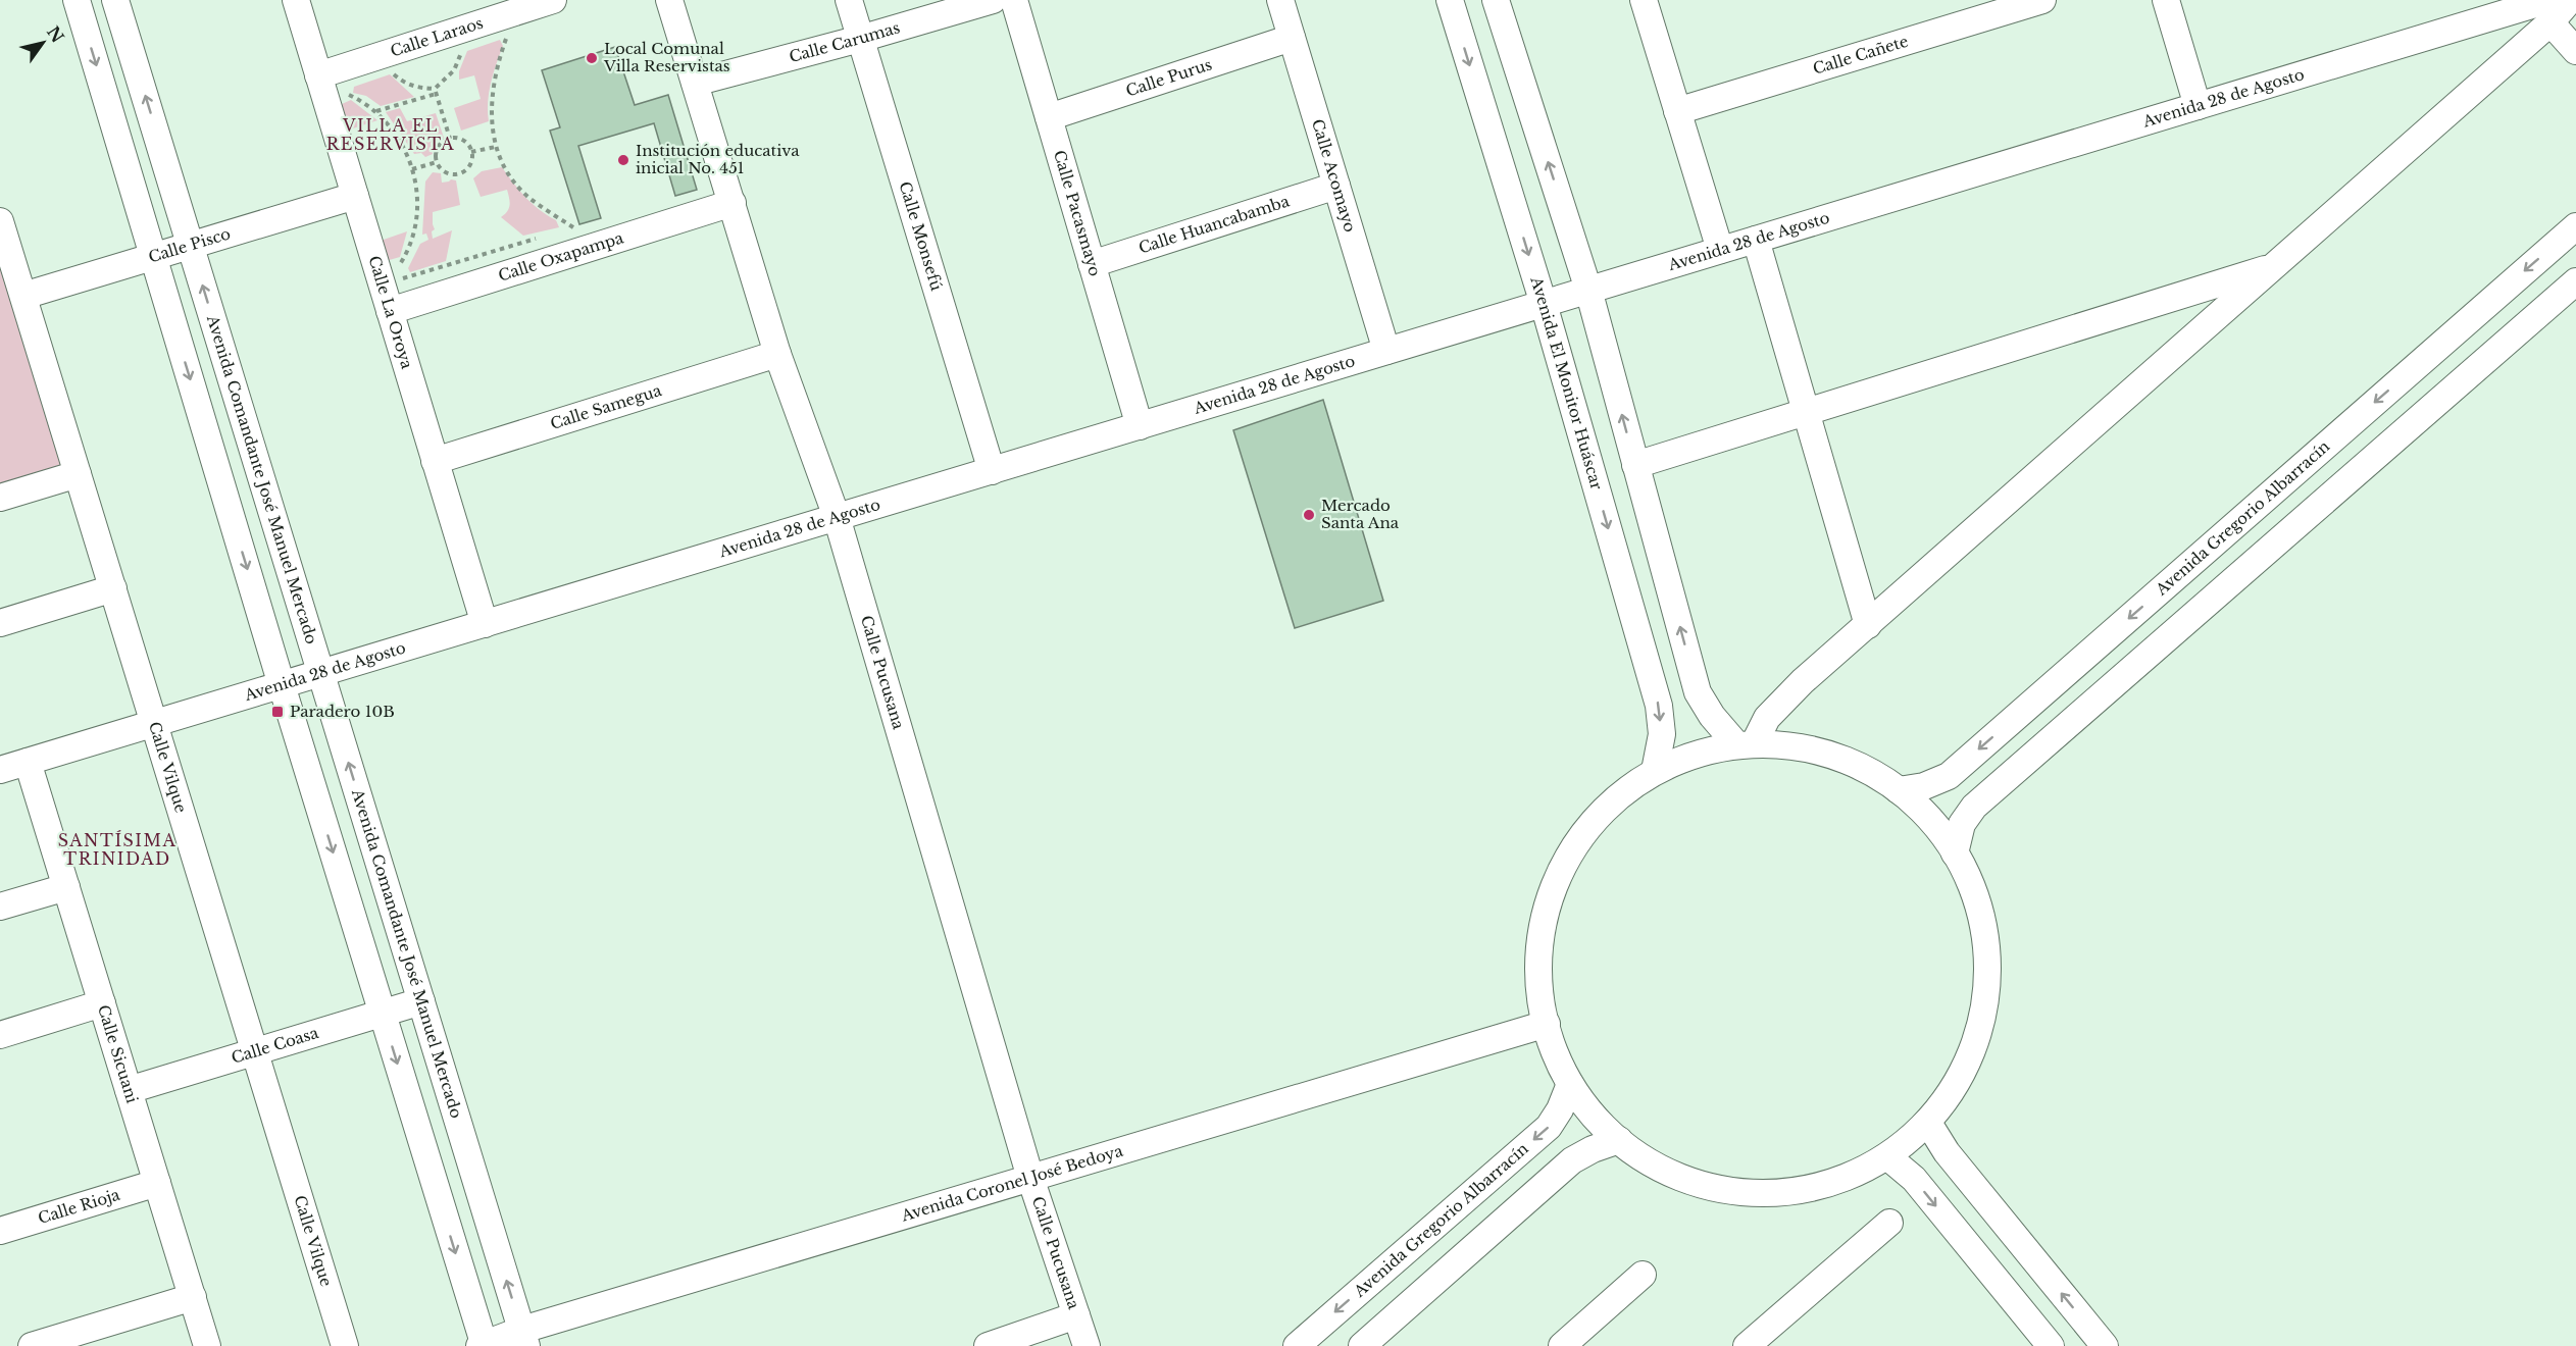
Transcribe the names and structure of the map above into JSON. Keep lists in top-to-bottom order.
{
  "streets": {
    "street": [
      "Calle Laraos",
      "Calle Carumas",
      "Calle Cañete",
      "Calle Purus",
      "Avenida 28 de Agosto",
      "Calle Acomayo",
      "Calle Pacasmayo",
      "Calle Huancabamba",
      "Calle Monsefú",
      "Calle Pisco",
      "Calle Oxapampa",
      "Calle La Oroya",
      "Avenida El Monitor Huáscar",
      "Calle Samegua",
      "Avenida Comandante José Manuel Mercado",
      "Avenida Gregorio Albarracín",
      "Calle Pucusana",
      "Calle Vilque",
      "Calle Coasa",
      "Calle Sicuani",
      "Avenida Coronel José Bedoya",
      "Calle Rioja"
    ]
  },
  "crossings": [
    ["Calle Laraos", "Calle La Oroya"],
    ["Calle Carumas", "Calle Monsefú"],
    ["Calle Carumas", "Calle Pucusana"],
    ["Calle Purus", "Calle Acomayo"],
    ["Calle Purus", "Calle Pacasmayo"],
    ["Avenida 28 de Agosto", "Calle Acomayo"],
    ["Avenida 28 de Agosto", "Calle Pacasmayo"],
    ["Avenida 28 de Agosto", "Calle Monsefú"],
    ["Avenida 28 de Agosto", "Calle La Oroya"],
    ["Avenida 28 de Agosto", "Avenida El Monitor Huáscar"],
    ["Avenida 28 de Agosto", "Avenida Comandante José Manuel Mercado"],
    ["Avenida 28 de Agosto", "Calle Pucusana"],
    ["Avenida 28 de Agosto", "Calle Vilque"],
    ["Avenida 28 de Agosto", "Calle Sicuani"],
    ["Calle Acomayo", "Calle Huancabamba"],
    ["Calle Pacasmayo", "Calle Huancabamba"],
    ["Calle Pisco", "Calle La Oroya"],
    ["Calle Pisco", "Avenida Comandante José Manuel Mercado"],
    ["Calle Pisco", "Calle Vilque"],
    ["Calle Oxapampa", "Calle La Oroya"],
    ["Calle Oxapampa", "Calle Pucusana"],
    ["Calle La Oroya", "Calle Samegua"],
    ["Calle Samegua", "Calle Pucusana"],
    ["Avenida Comandante José Manuel Mercado", "Calle Coasa"],
    ["Avenida Comandante José Manuel Mercado", "Avenida Coronel José Bedoya"],
    ["Calle Pucusana", "Avenida Coronel José Bedoya"],
    ["Calle Vilque", "Calle Coasa"],
    ["Calle Coasa", "Calle Sicuani"],
    ["Calle Sicuani", "Calle Rioja"]
  ],
  "districts": ["VILLA EL RESERVISTA", "SANTÍSIMA TRINIDAD"],
  "places": {
    "other": ["Local Comunal Villa Reservistas", "Institución educativa inicial No. 451", "Mercado Santa Ana"],
    "transit": ["Paradero 10B"]
  },
  "north": "top right"
}
